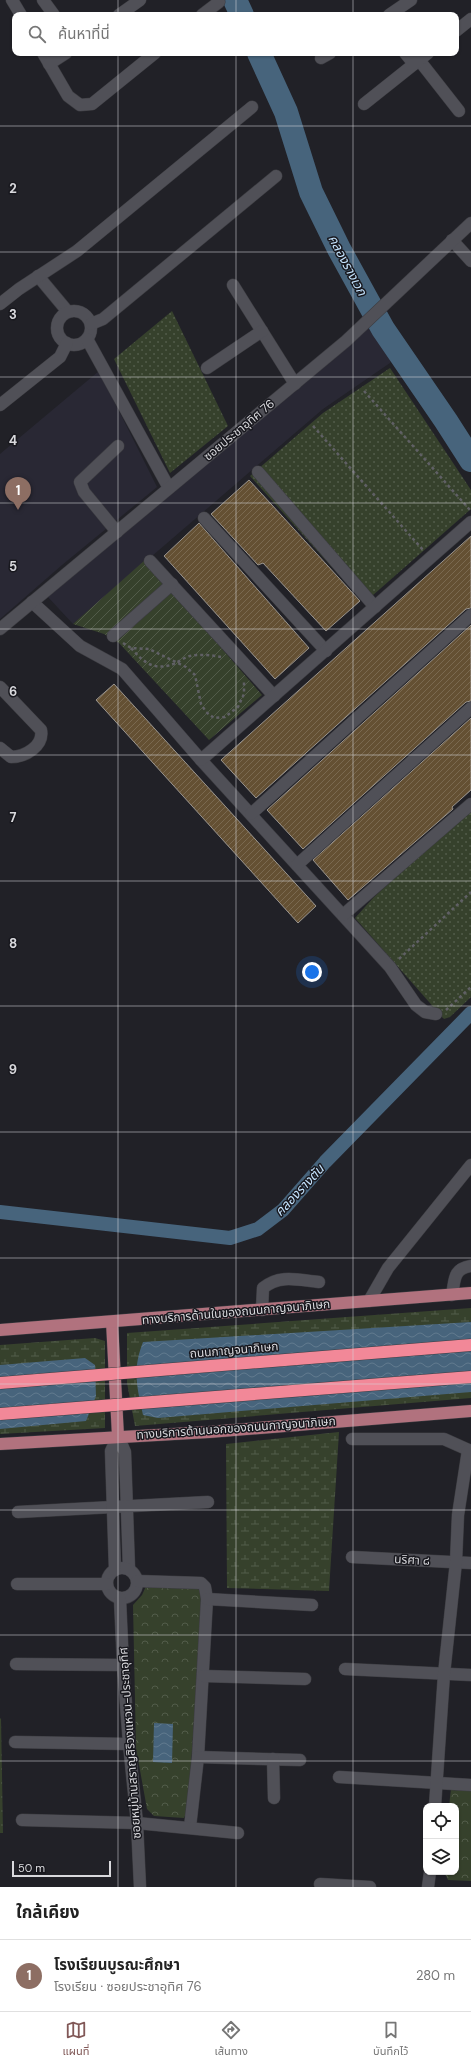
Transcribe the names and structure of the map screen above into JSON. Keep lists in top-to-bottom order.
{
  "streets": {
    "highway": ["ถนนกาญจนาภิเษก"],
    "main road": ["ทางบริการด้านในของถนนกาญจนาภิเษก", "ทางบริการด้านนอกของถนนกาญจนาภิเษก"],
    "street": ["ซอยประชาอุทิศ 76", "นริศา ๘", "ซอยหมู่บ้านสราญสิริวงแหวน-ประชาอุทิศ"]
  },
  "water": ["คลองรางเวก", "คลองรางตัน"],
  "scale_bar": "50 m",
  "page": {
    "search": "ค้นหาที่นี่",
    "pins": "1",
    "scale": "50 m",
    "heading": "ใกล้เคียง",
    "list": [
      {
        "mark": "1",
        "name": "โรงเรียนบูรณะศึกษา",
        "note": "โรงเรียน · ซอยประชาอุทิศ 76",
        "value": "280 m"
      }
    ],
    "nav": ["แผนที่", "เส้นทาง", "บันทึกไว้"]
  },
  "grid": {
    "rows": [
      "2",
      "3",
      "4",
      "5",
      "6",
      "7",
      "8",
      "9"
    ]
  }
}
